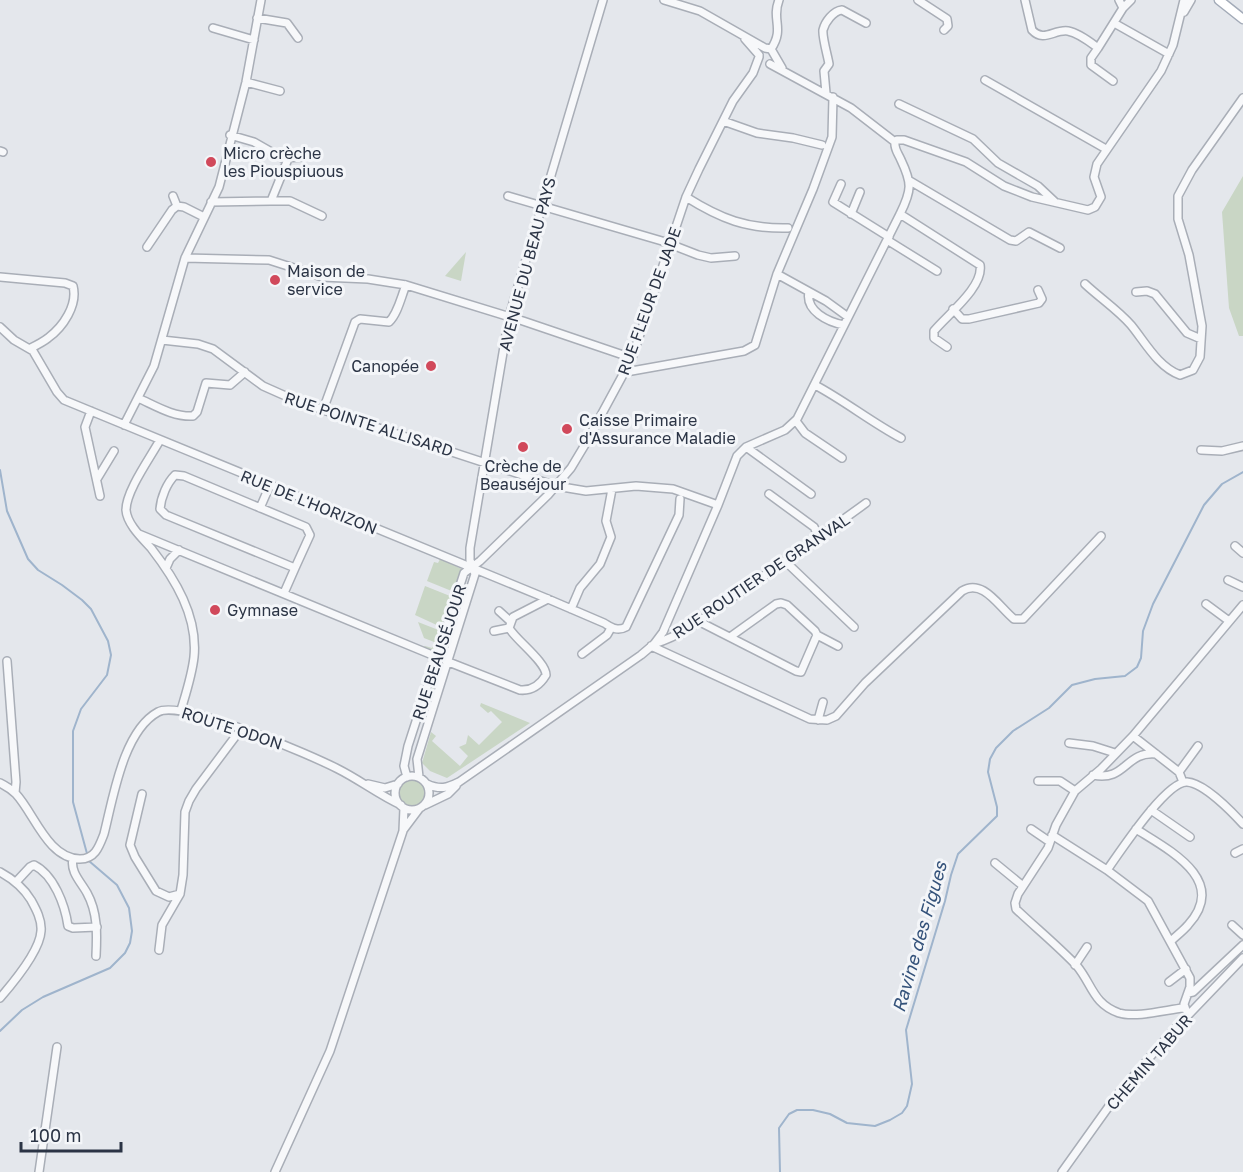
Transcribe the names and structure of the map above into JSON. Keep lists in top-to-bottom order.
{
  "streets": {
    "street": [
      "AVENUE DU BEAU PAYS",
      "RUE FLEUR DE JADE",
      "RUE POINTE ALLISARD",
      "RUE DE L'HORIZON",
      "RUE ROUTIER DE GRANVAL",
      "RUE BEAUSÉJOUR",
      "ROUTE ODON",
      "CHEMIN TABUR"
    ]
  },
  "crossings": [
    ["AVENUE DU BEAU PAYS", "RUE FLEUR DE JADE"],
    ["AVENUE DU BEAU PAYS", "RUE POINTE ALLISARD"],
    ["AVENUE DU BEAU PAYS", "RUE DE L'HORIZON"],
    ["AVENUE DU BEAU PAYS", "RUE BEAUSÉJOUR"],
    ["RUE FLEUR DE JADE", "RUE POINTE ALLISARD"],
    ["RUE FLEUR DE JADE", "RUE DE L'HORIZON"],
    ["RUE FLEUR DE JADE", "RUE BEAUSÉJOUR"],
    ["RUE POINTE ALLISARD", "RUE ROUTIER DE GRANVAL"],
    ["RUE DE L'HORIZON", "RUE BEAUSÉJOUR"],
    ["RUE ROUTIER DE GRANVAL", "RUE BEAUSÉJOUR"],
    ["RUE ROUTIER DE GRANVAL", "ROUTE ODON"],
    ["RUE BEAUSÉJOUR", "ROUTE ODON"]
  ],
  "water": ["Ravine des Figues"],
  "places": [
    "Micro crèche les Piouspiuous",
    "Maison de service",
    "Canopée",
    "Caisse Primaire d'Assurance Maladie",
    "Crèche de Beauséjour",
    "Gymnase"
  ],
  "scale_bar": "100 m"
}
